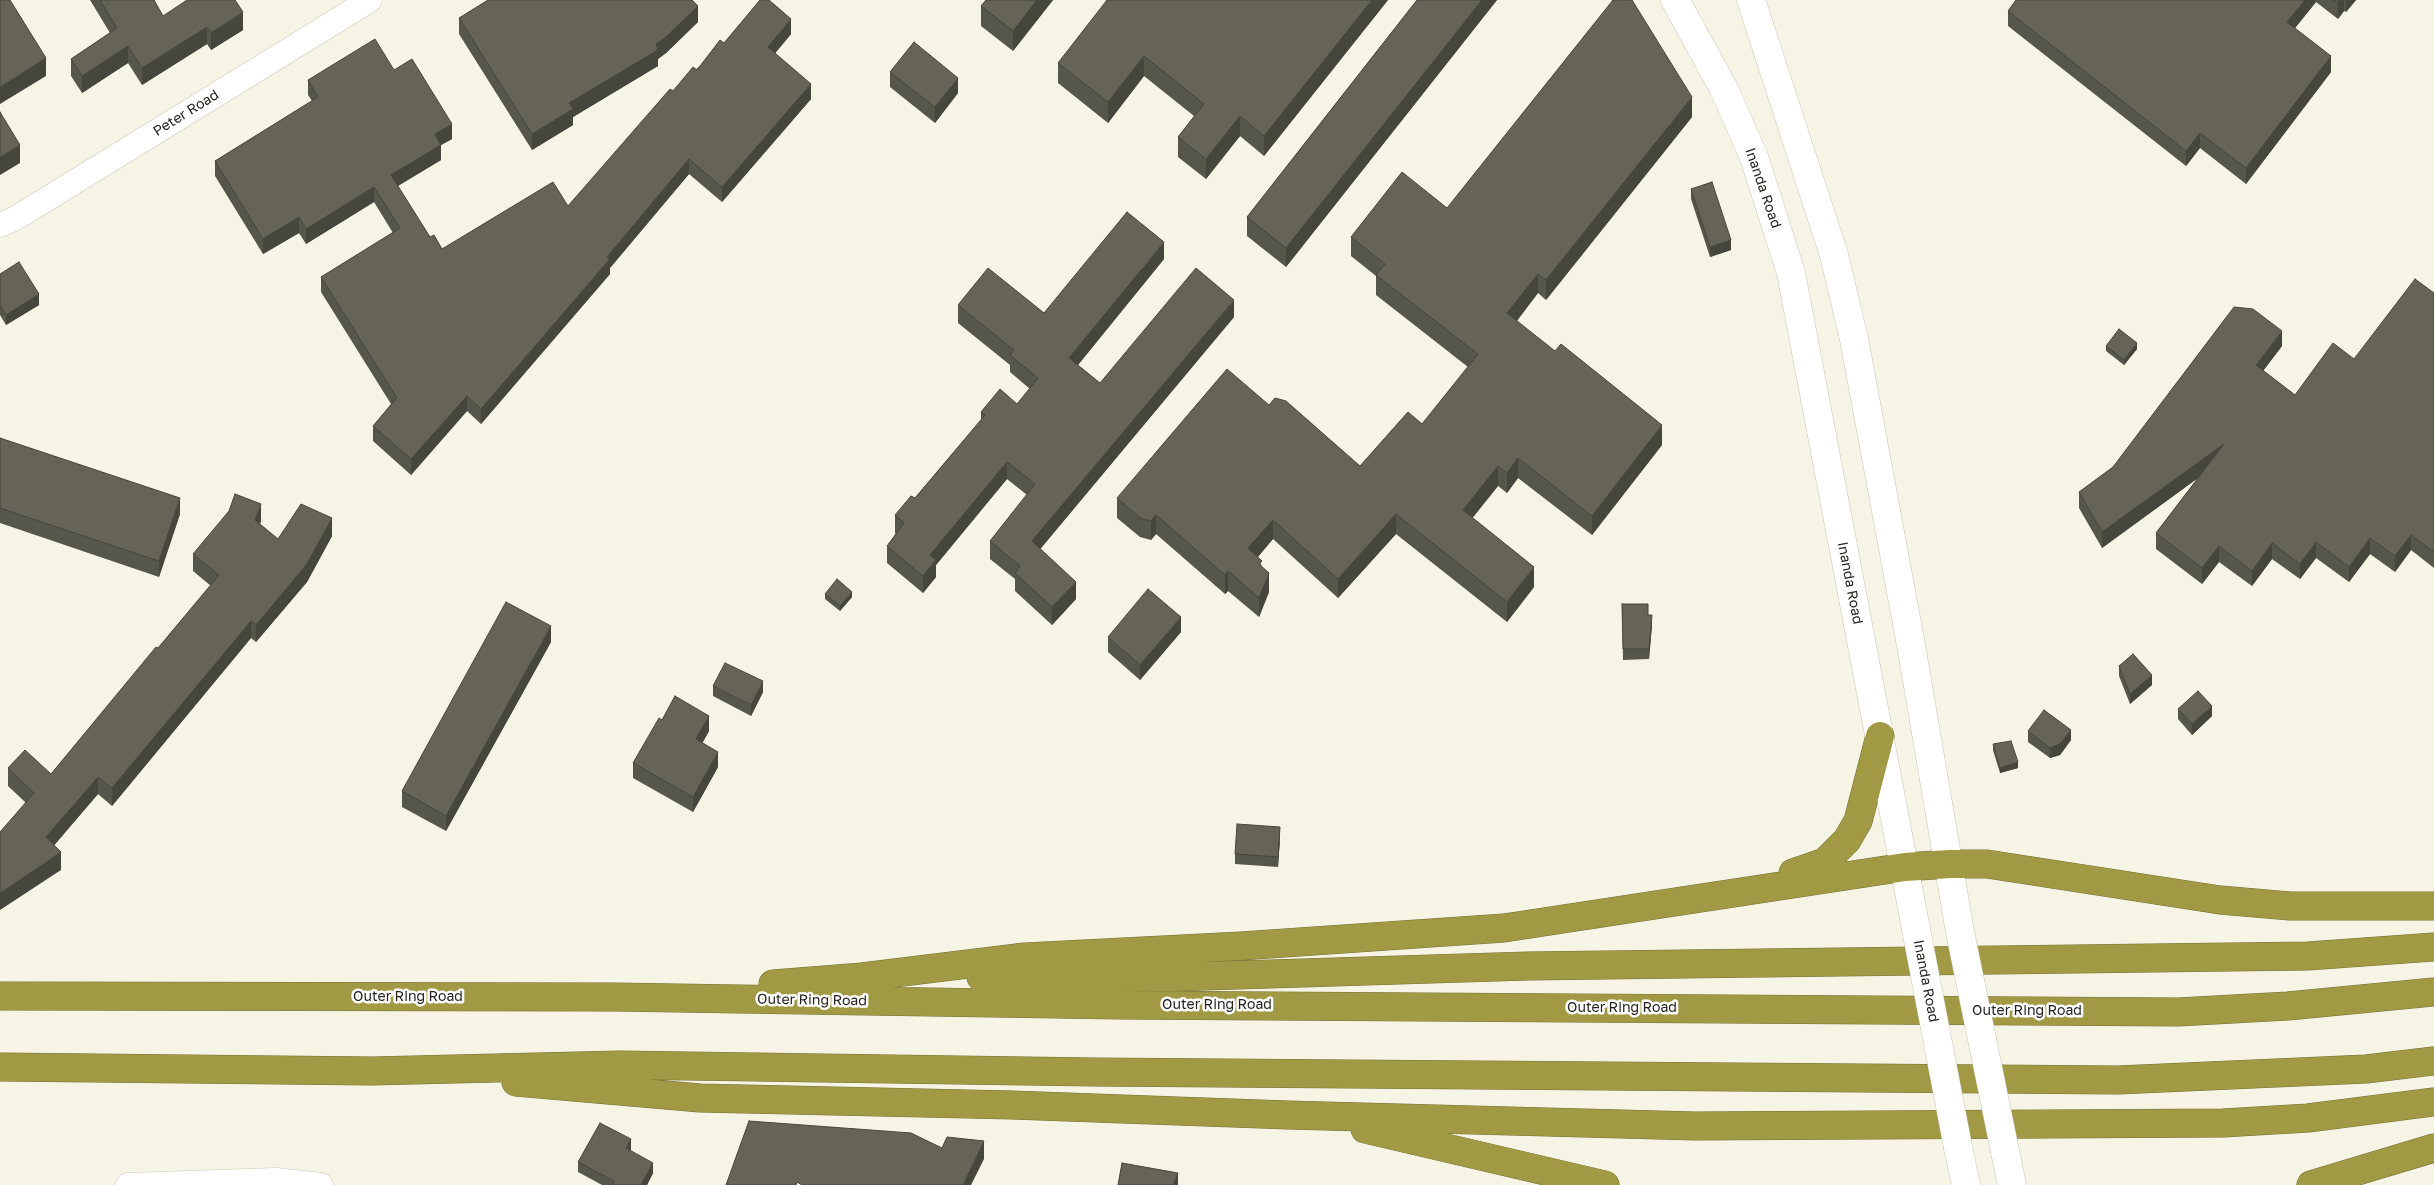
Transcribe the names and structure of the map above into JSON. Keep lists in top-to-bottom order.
{
  "streets": {
    "highway": ["Outer Ring Road"],
    "main road": ["Inanda Road"],
    "street": ["Peter Road"]
  }
}
